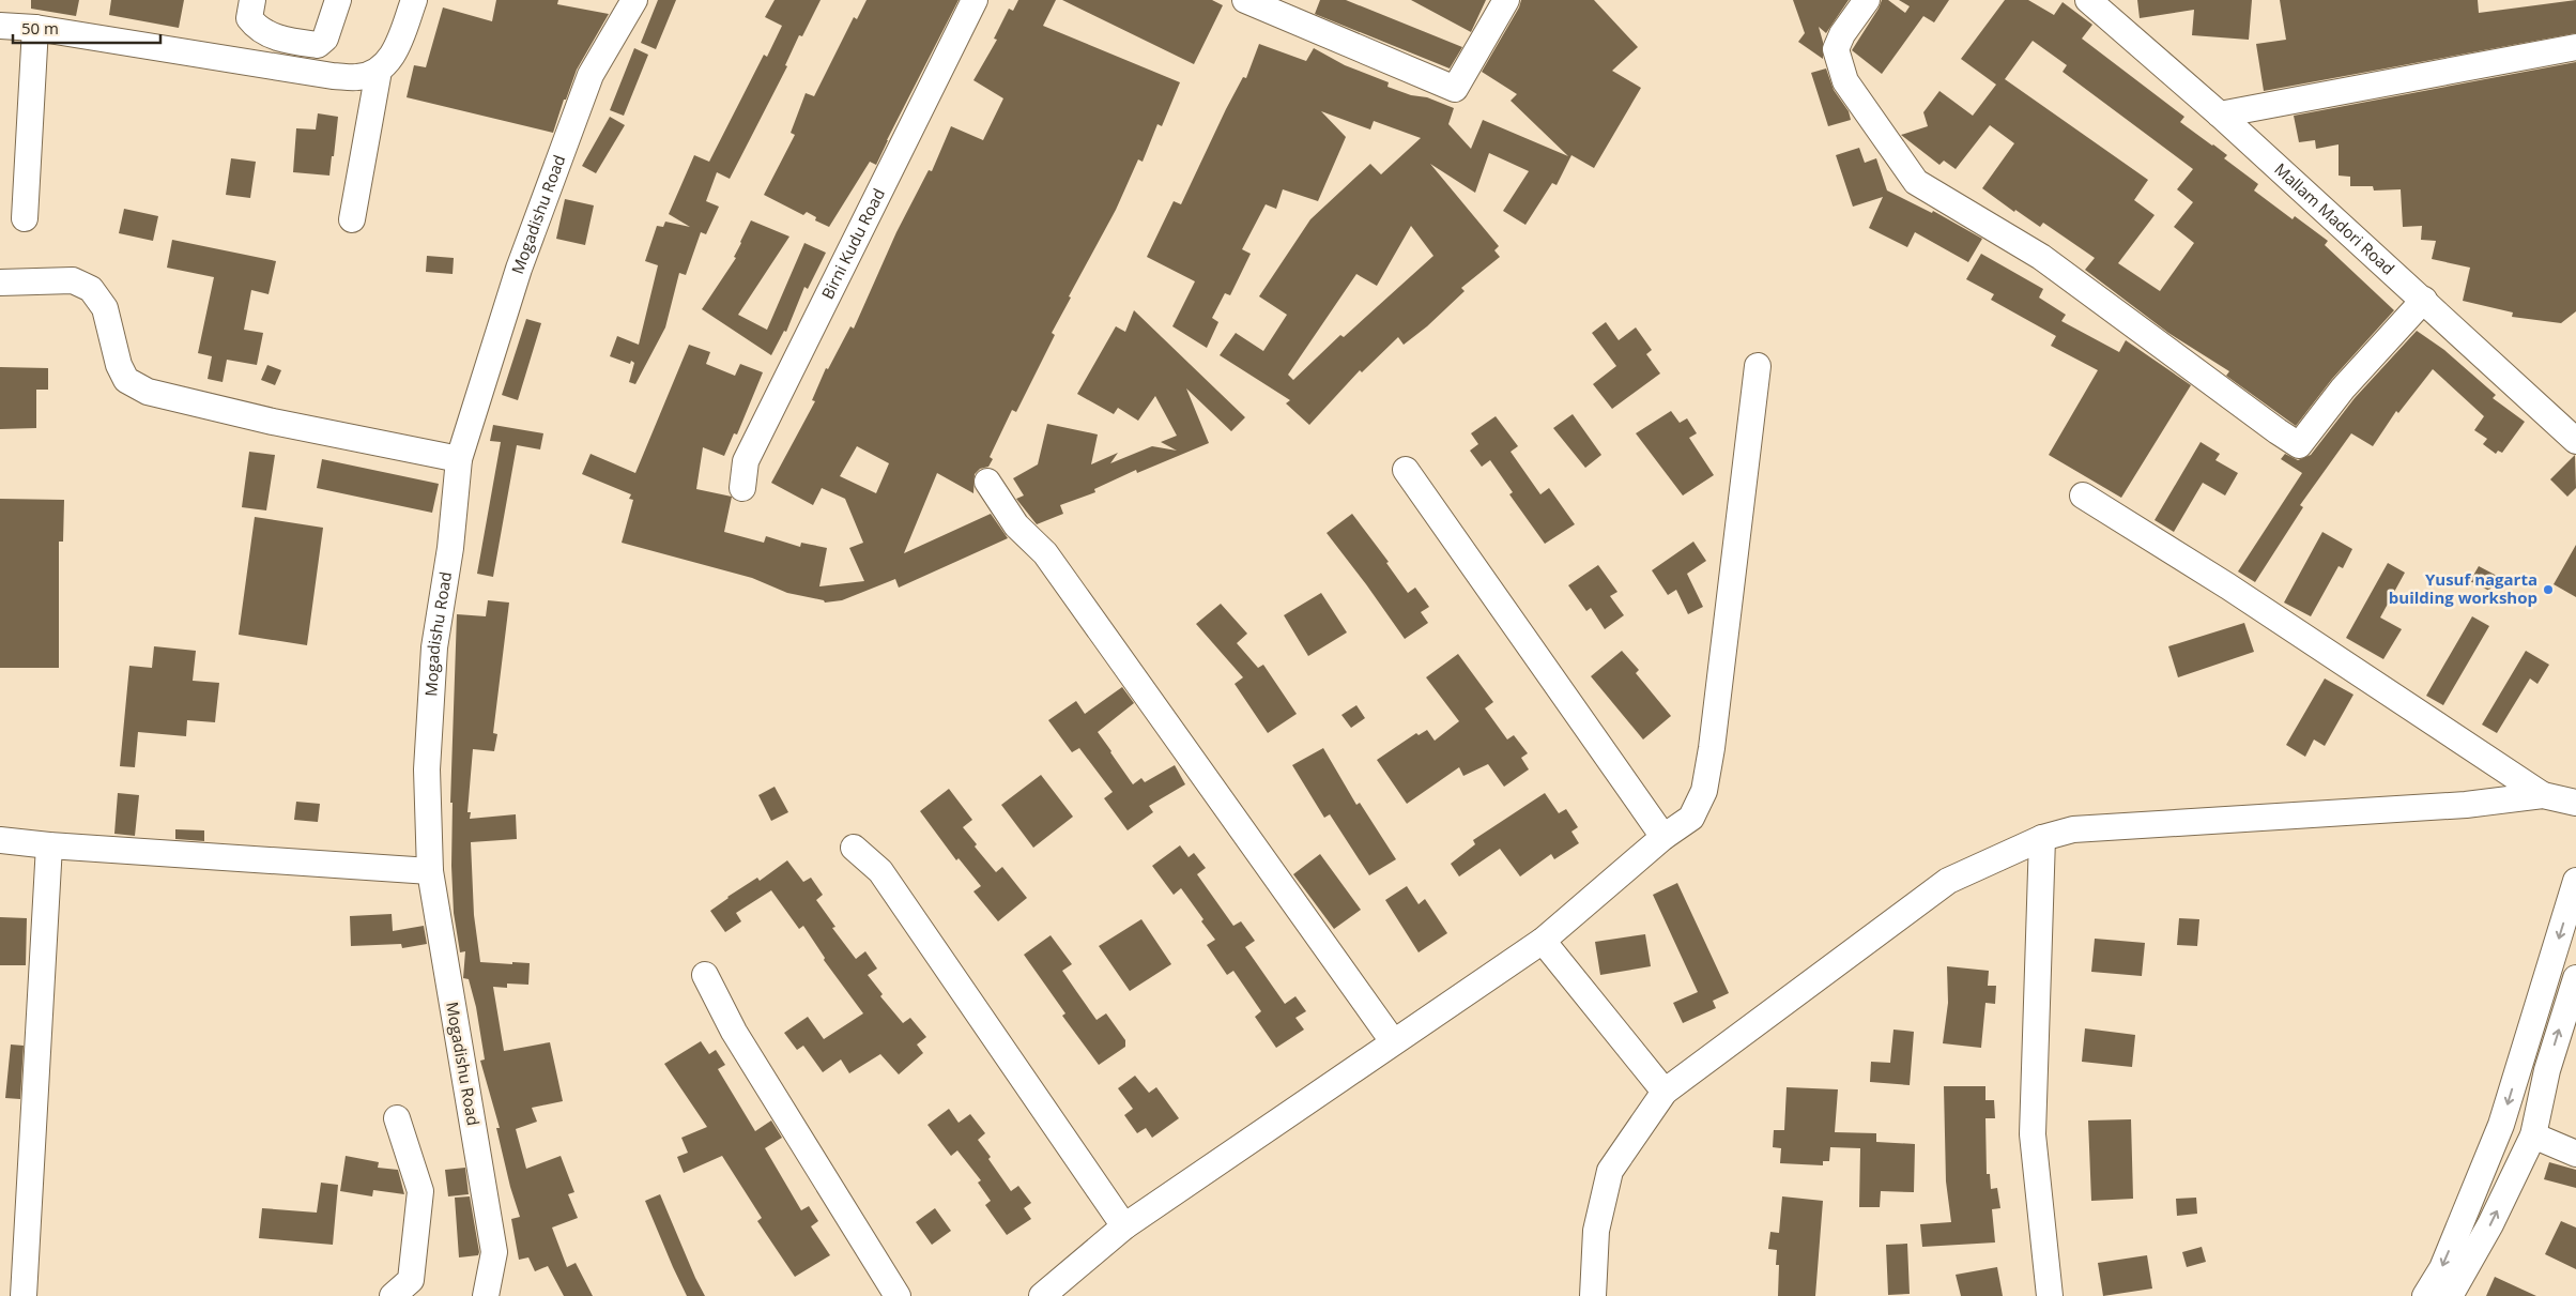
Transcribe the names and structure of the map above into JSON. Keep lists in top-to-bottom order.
{
  "streets": {
    "street": ["Mogadishu Road", "Mallam Madori Road", "Birni Kudu Road"]
  },
  "places": ["Yusuf nagarta building workshop"],
  "scale_bar": "50 m"
}
